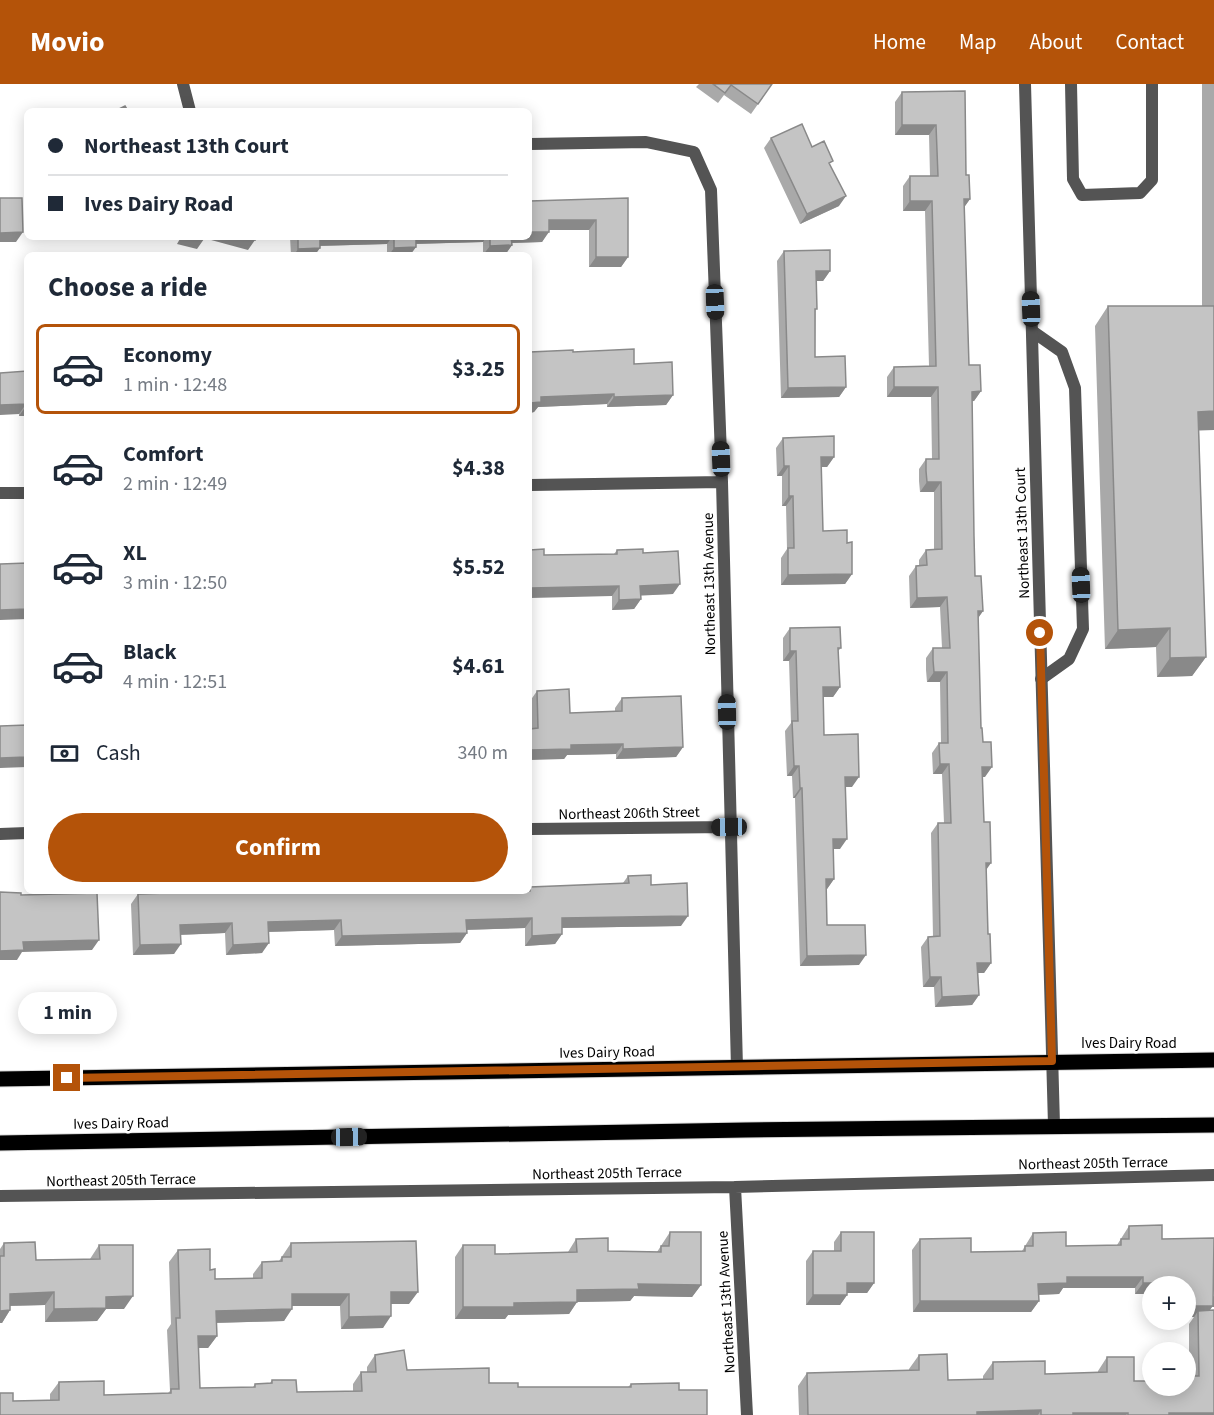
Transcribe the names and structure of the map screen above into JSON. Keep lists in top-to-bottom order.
{
  "streets": {
    "main road": ["Ives Dairy Road"],
    "street": [
      "Northeast 13th Court",
      "Northeast 13th Avenue",
      "Northeast 206th Street",
      "Northeast 205th Terrace"
    ]
  },
  "crossings": [
    ["Northeast 13th Court", "Ives Dairy Road"],
    ["Northeast 13th Avenue", "Northeast 206th Street"],
    ["Northeast 13th Avenue", "Ives Dairy Road"],
    ["Northeast 13th Avenue", "Northeast 205th Terrace"]
  ],
  "page": {
    "header": "Movio",
    "nav": [
      "Home",
      "Map",
      "About",
      "Contact"
    ],
    "banner": ["Northeast 13th Court", "Ives Dairy Road"],
    "heading": "Choose a ride",
    "list": [
      {
        "name": "Economy",
        "note": "1 min · 12:48",
        "value": "$3.25"
      },
      {
        "name": "Comfort",
        "note": "2 min · 12:49",
        "value": "$4.38"
      },
      {
        "name": "XL",
        "note": "3 min · 12:50",
        "value": "$5.52"
      },
      {
        "name": "Black",
        "note": "4 min · 12:51",
        "value": "$4.61"
      }
    ],
    "pay": ["Cash", "340 m"],
    "buttons": "Confirm",
    "bubble": "1 min",
    "map_buttons": ["+", "−"]
  }
}
